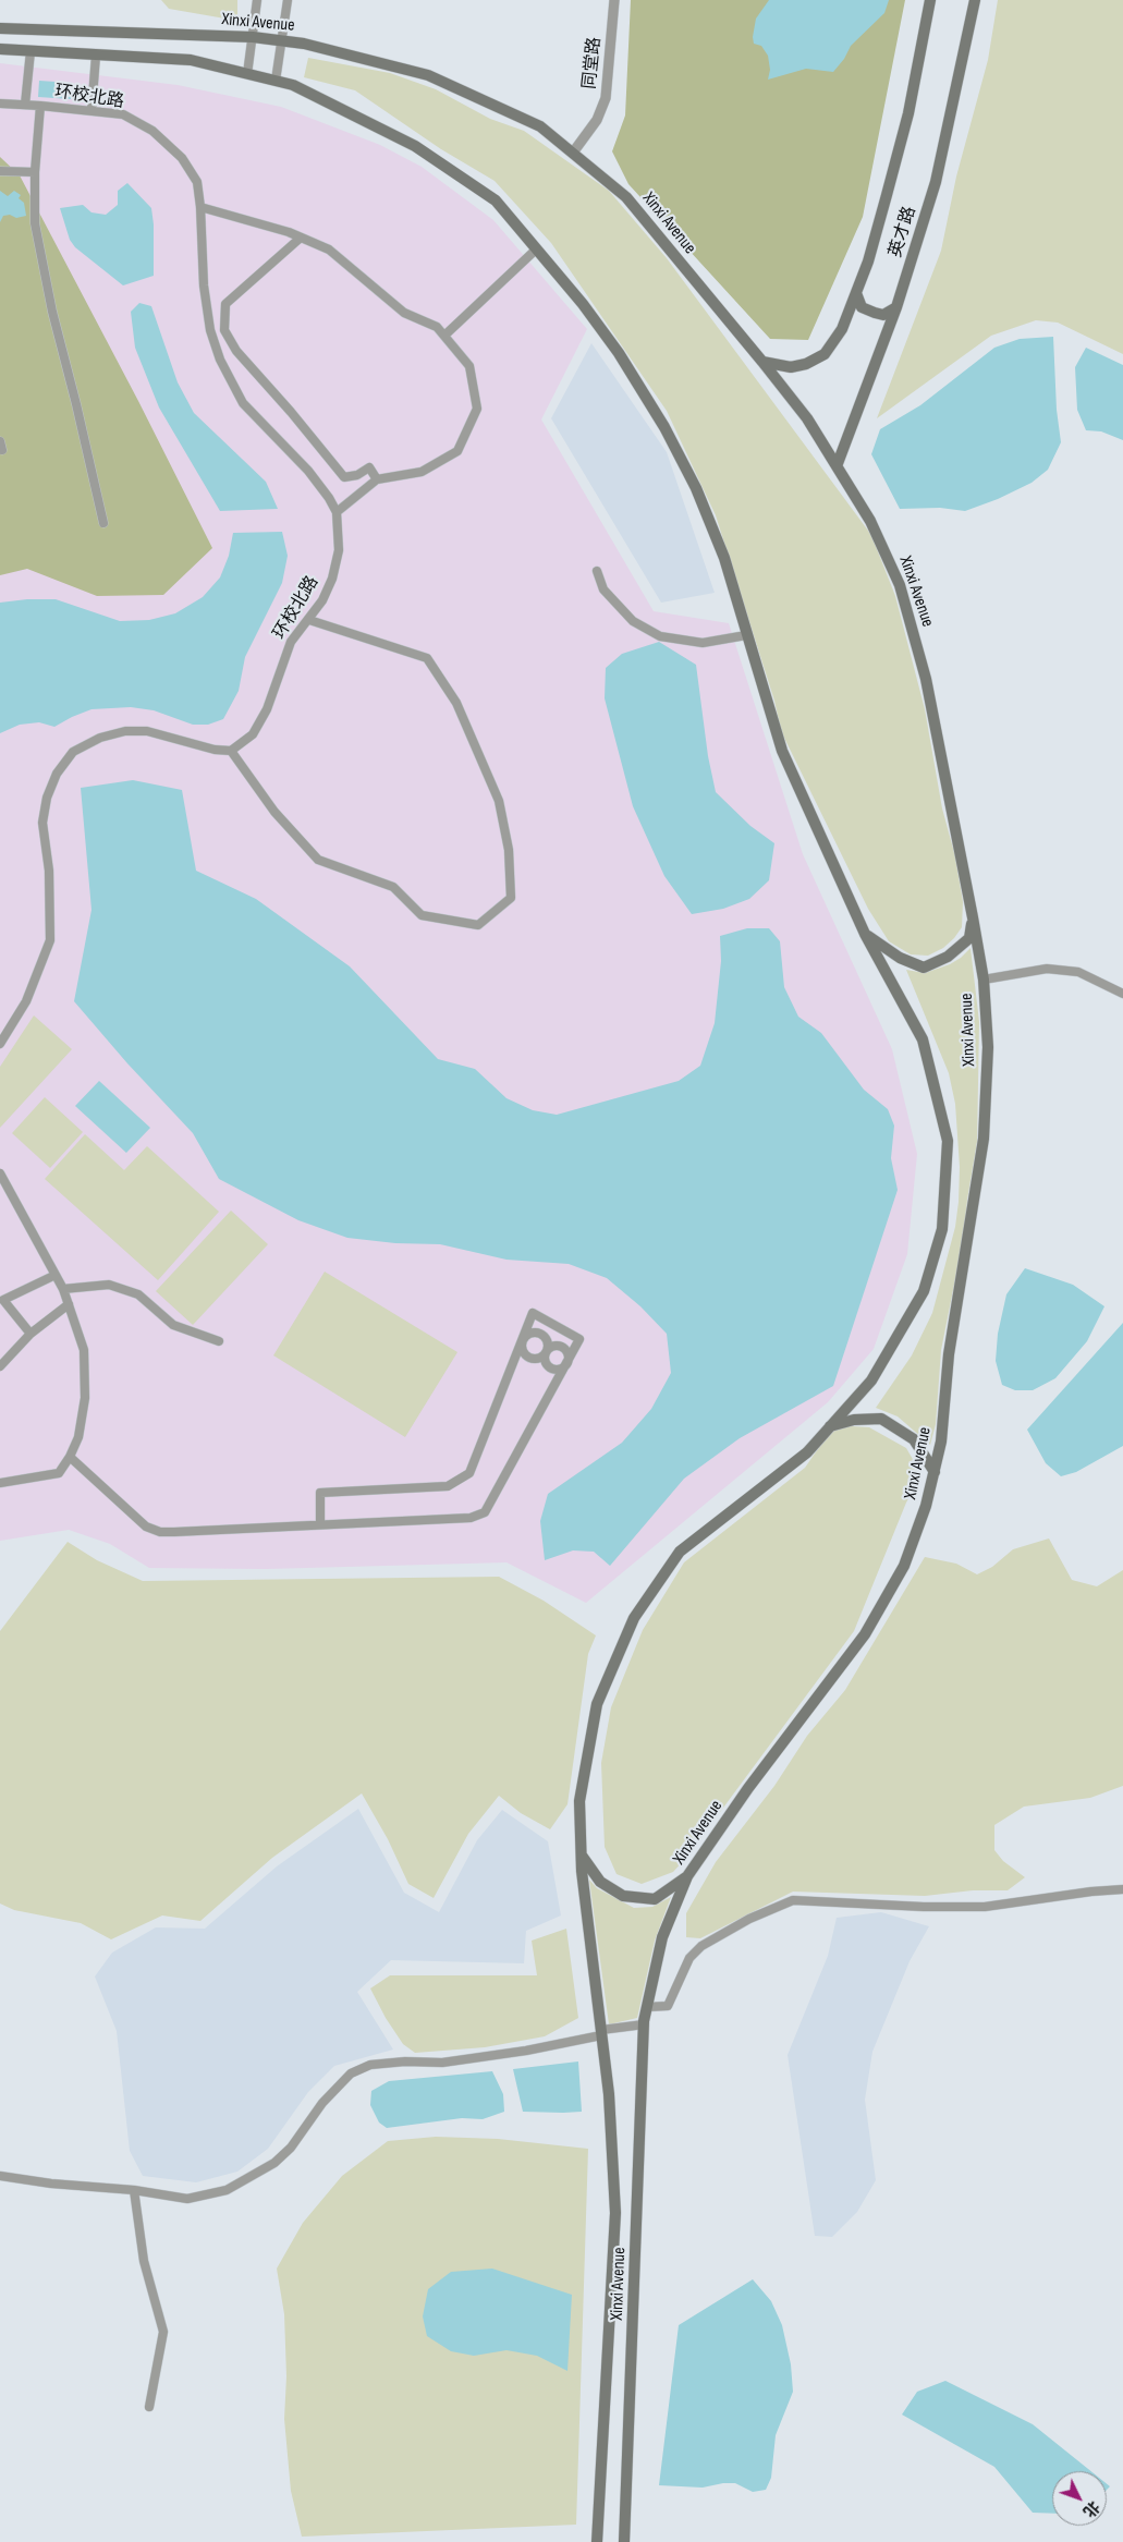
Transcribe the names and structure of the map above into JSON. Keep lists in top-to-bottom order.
{
  "streets": {
    "main road": ["Xinxi Avenue", "英才路"],
    "street": ["同堂路", "环校北路"]
  },
  "crossings": [
    ["Xinxi Avenue", "同堂路"],
    ["Xinxi Avenue", "英才路"]
  ],
  "north": "bottom right"
}
